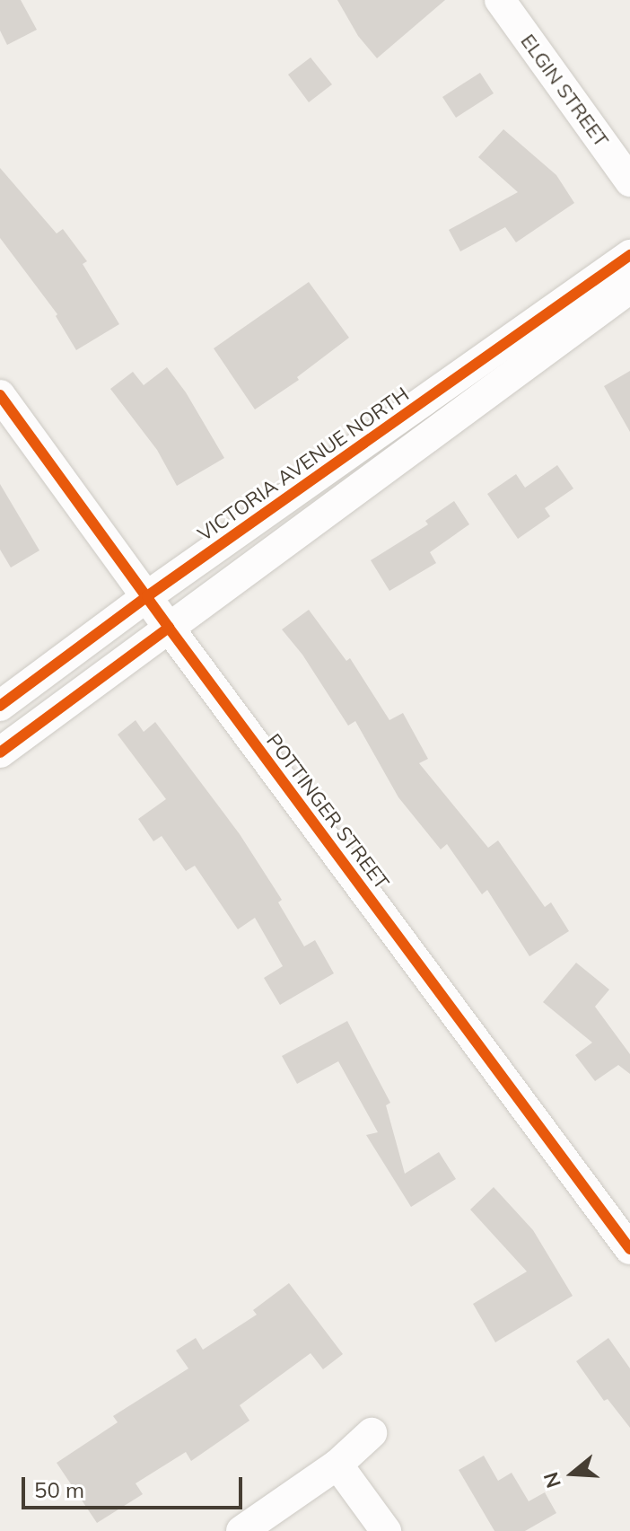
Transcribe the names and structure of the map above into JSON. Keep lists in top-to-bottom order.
{
  "streets": {
    "street": ["ELGIN STREET", "VICTORIA AVENUE NORTH", "POTTINGER STREET"]
  },
  "crossings": [
    ["VICTORIA AVENUE NORTH", "POTTINGER STREET"]
  ],
  "scale_bar": "50 m",
  "north": "left"
}
